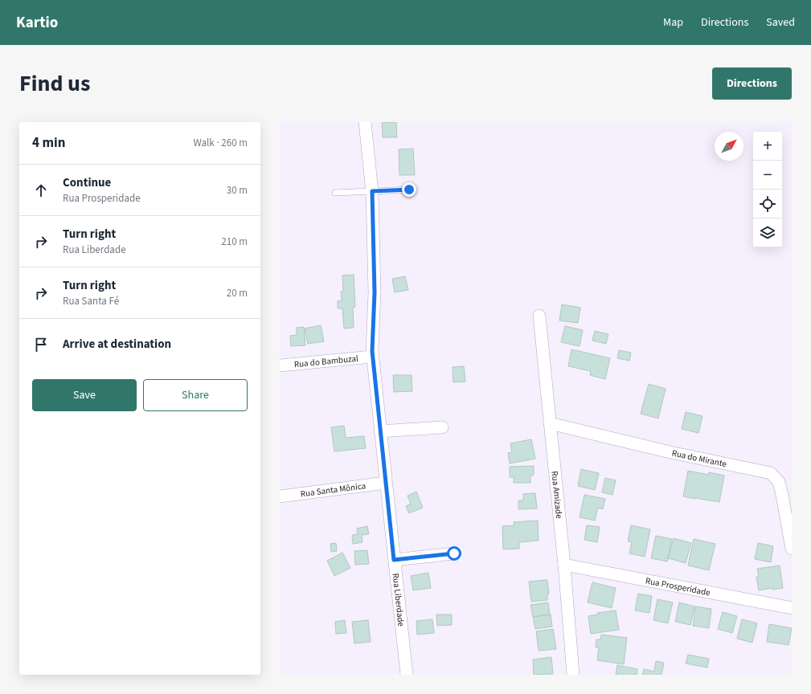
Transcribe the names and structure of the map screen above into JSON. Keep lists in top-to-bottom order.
{
  "streets": {
    "street": [
      "Rua do Bambuzal",
      "Rua do Mirante",
      "Rua Santa Mônica",
      "Rua Amizade",
      "Rua Prosperidade",
      "Rua Liberdade"
    ]
  },
  "crossings": [
    ["Rua do Bambuzal", "Rua Liberdade"],
    ["Rua do Mirante", "Rua Amizade"],
    ["Rua Santa Mônica", "Rua Liberdade"],
    ["Rua Amizade", "Rua Prosperidade"]
  ],
  "north": "top right",
  "page": {
    "header": "Kartio",
    "nav": ["Map", "Directions", "Saved"],
    "title": "Find us",
    "buttons": [
      "Directions",
      ["Save", "Share"]
    ],
    "heading": ["4 min", "Walk · 260 m"],
    "map_buttons": ["+", "−"],
    "list": [
      ["Continue", "Rua Prosperidade", "30 m"],
      ["Turn right", "Rua Liberdade", "210 m"],
      ["Turn right", "Rua Santa Fé", "20 m"],
      "Arrive at destination"
    ]
  }
}
